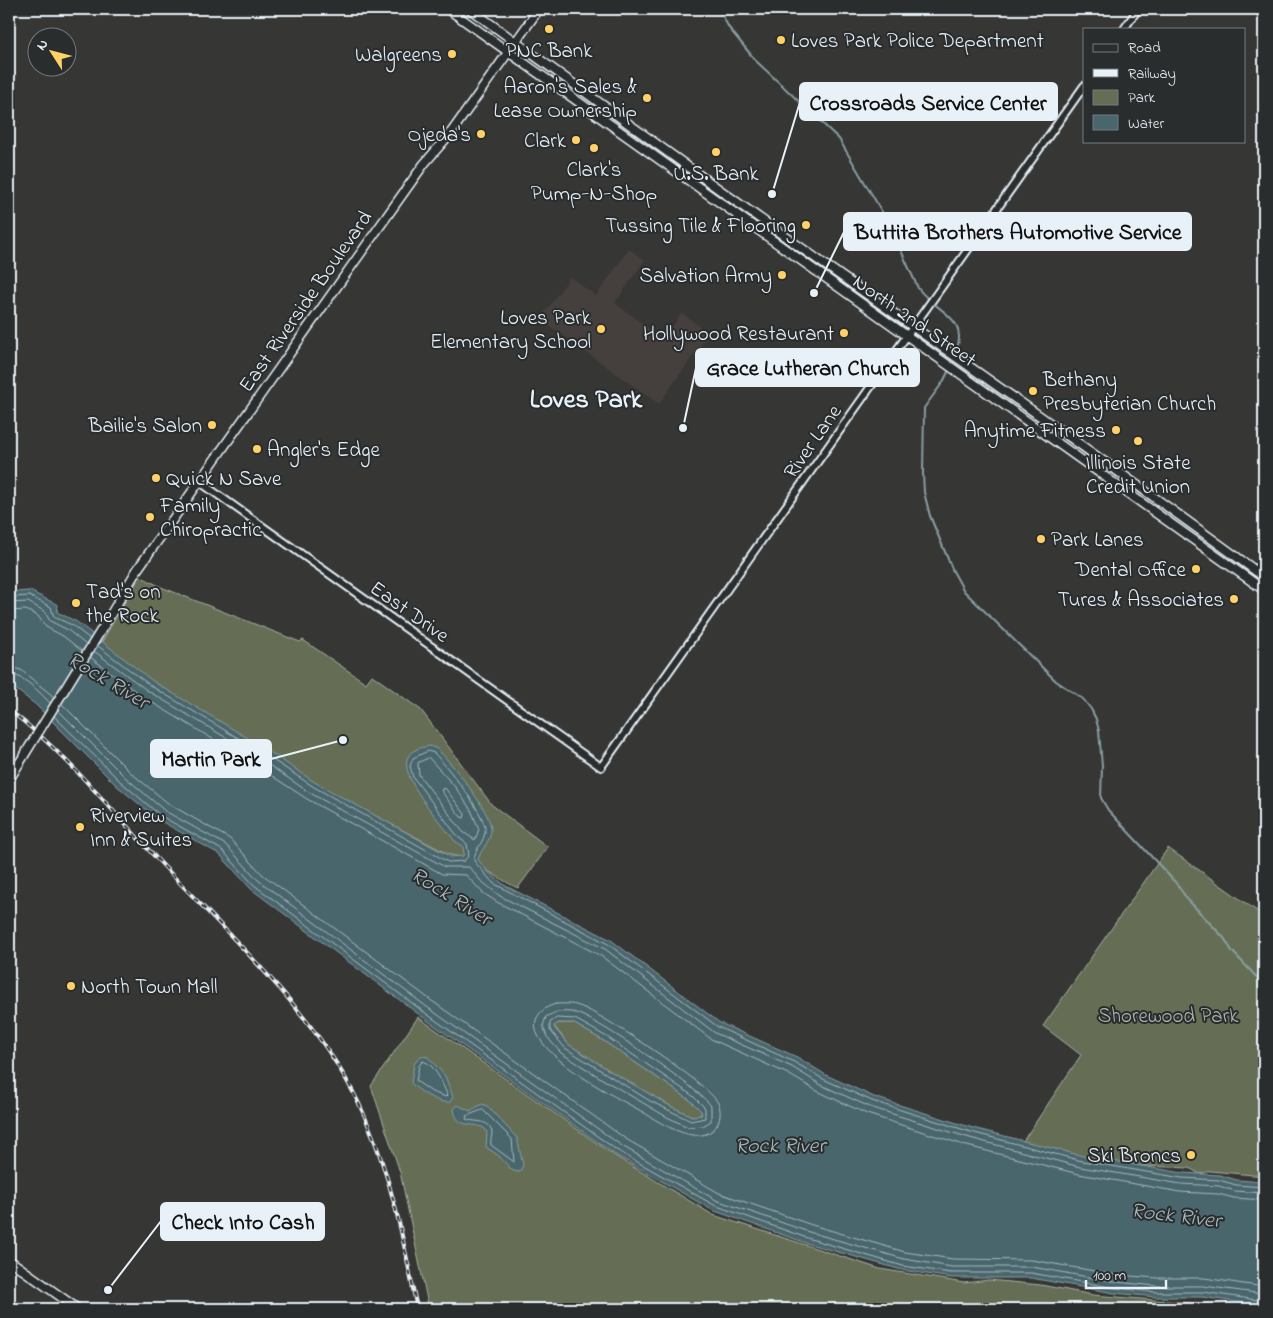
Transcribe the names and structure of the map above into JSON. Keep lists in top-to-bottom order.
{
  "streets": {
    "main road": ["East Riverside Boulevard", "North 2nd Street"],
    "street": ["River Lane", "East Drive"]
  },
  "crossings": [
    ["East Riverside Boulevard", "North 2nd Street"],
    ["East Riverside Boulevard", "East Drive"],
    ["North 2nd Street", "River Lane"],
    ["River Lane", "East Drive"]
  ],
  "districts": ["Loves Park"],
  "water": ["Rock River"],
  "parks": ["Shorewood Park"],
  "places": [
    "PNC Bank",
    "Loves Park Police Department",
    "Walgreens",
    "Aaron's Sales & Lease Ownership",
    "Ojeda's",
    "Clark",
    "Clark's Pump-N-Shop",
    "U.S. Bank",
    "Crossroads Service Center",
    "Tussing Tile & Flooring",
    "Salvation Army",
    "Buttita Brothers Automotive Service",
    "Loves Park Elementary School",
    "Hollywood Restaurant",
    "Bethany Presbyterian Church",
    "Bailie's Salon",
    "Grace Lutheran Church",
    "Anytime Fitness",
    "Illinois State Credit Union",
    "Angler's Edge",
    "Quick N Save",
    "Family Chiropractic",
    "Park Lanes",
    "Dental Office",
    "Tures & Associates",
    "Tad's on the Rock",
    "Martin Park",
    "Riverview Inn & Suites",
    "North Town Mall",
    "Ski Broncs",
    "Check Into Cash"
  ],
  "legend": [
    "Road",
    "Railway",
    "Park",
    "Water"
  ],
  "scale_bar": "100 m",
  "north": "top left"
}
